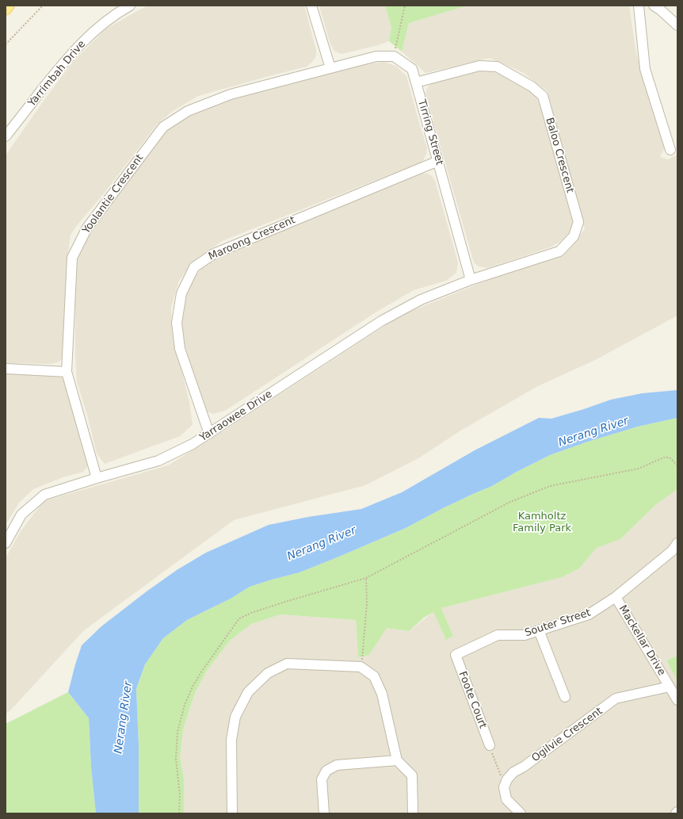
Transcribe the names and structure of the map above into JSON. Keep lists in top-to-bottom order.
{
  "streets": {
    "street": [
      "Yarrimbah Drive",
      "Tirring Street",
      "Baloo Crescent",
      "Yoolantie Crescent",
      "Maroong Crescent",
      "Yarraowee Drive",
      "Souter Street",
      "Mackellar Drive",
      "Foote Court",
      "Ogilvie Crescent"
    ]
  },
  "crossings": [
    ["Tirring Street", "Baloo Crescent"],
    ["Tirring Street", "Maroong Crescent"],
    ["Tirring Street", "Yarraowee Drive"],
    ["Baloo Crescent", "Yarraowee Drive"],
    ["Yoolantie Crescent", "Yarraowee Drive"],
    ["Maroong Crescent", "Yarraowee Drive"],
    ["Souter Street", "Mackellar Drive"],
    ["Souter Street", "Foote Court"],
    ["Mackellar Drive", "Ogilvie Crescent"]
  ],
  "water": ["Nerang River"],
  "parks": ["Kamholtz Family Park"]
}
